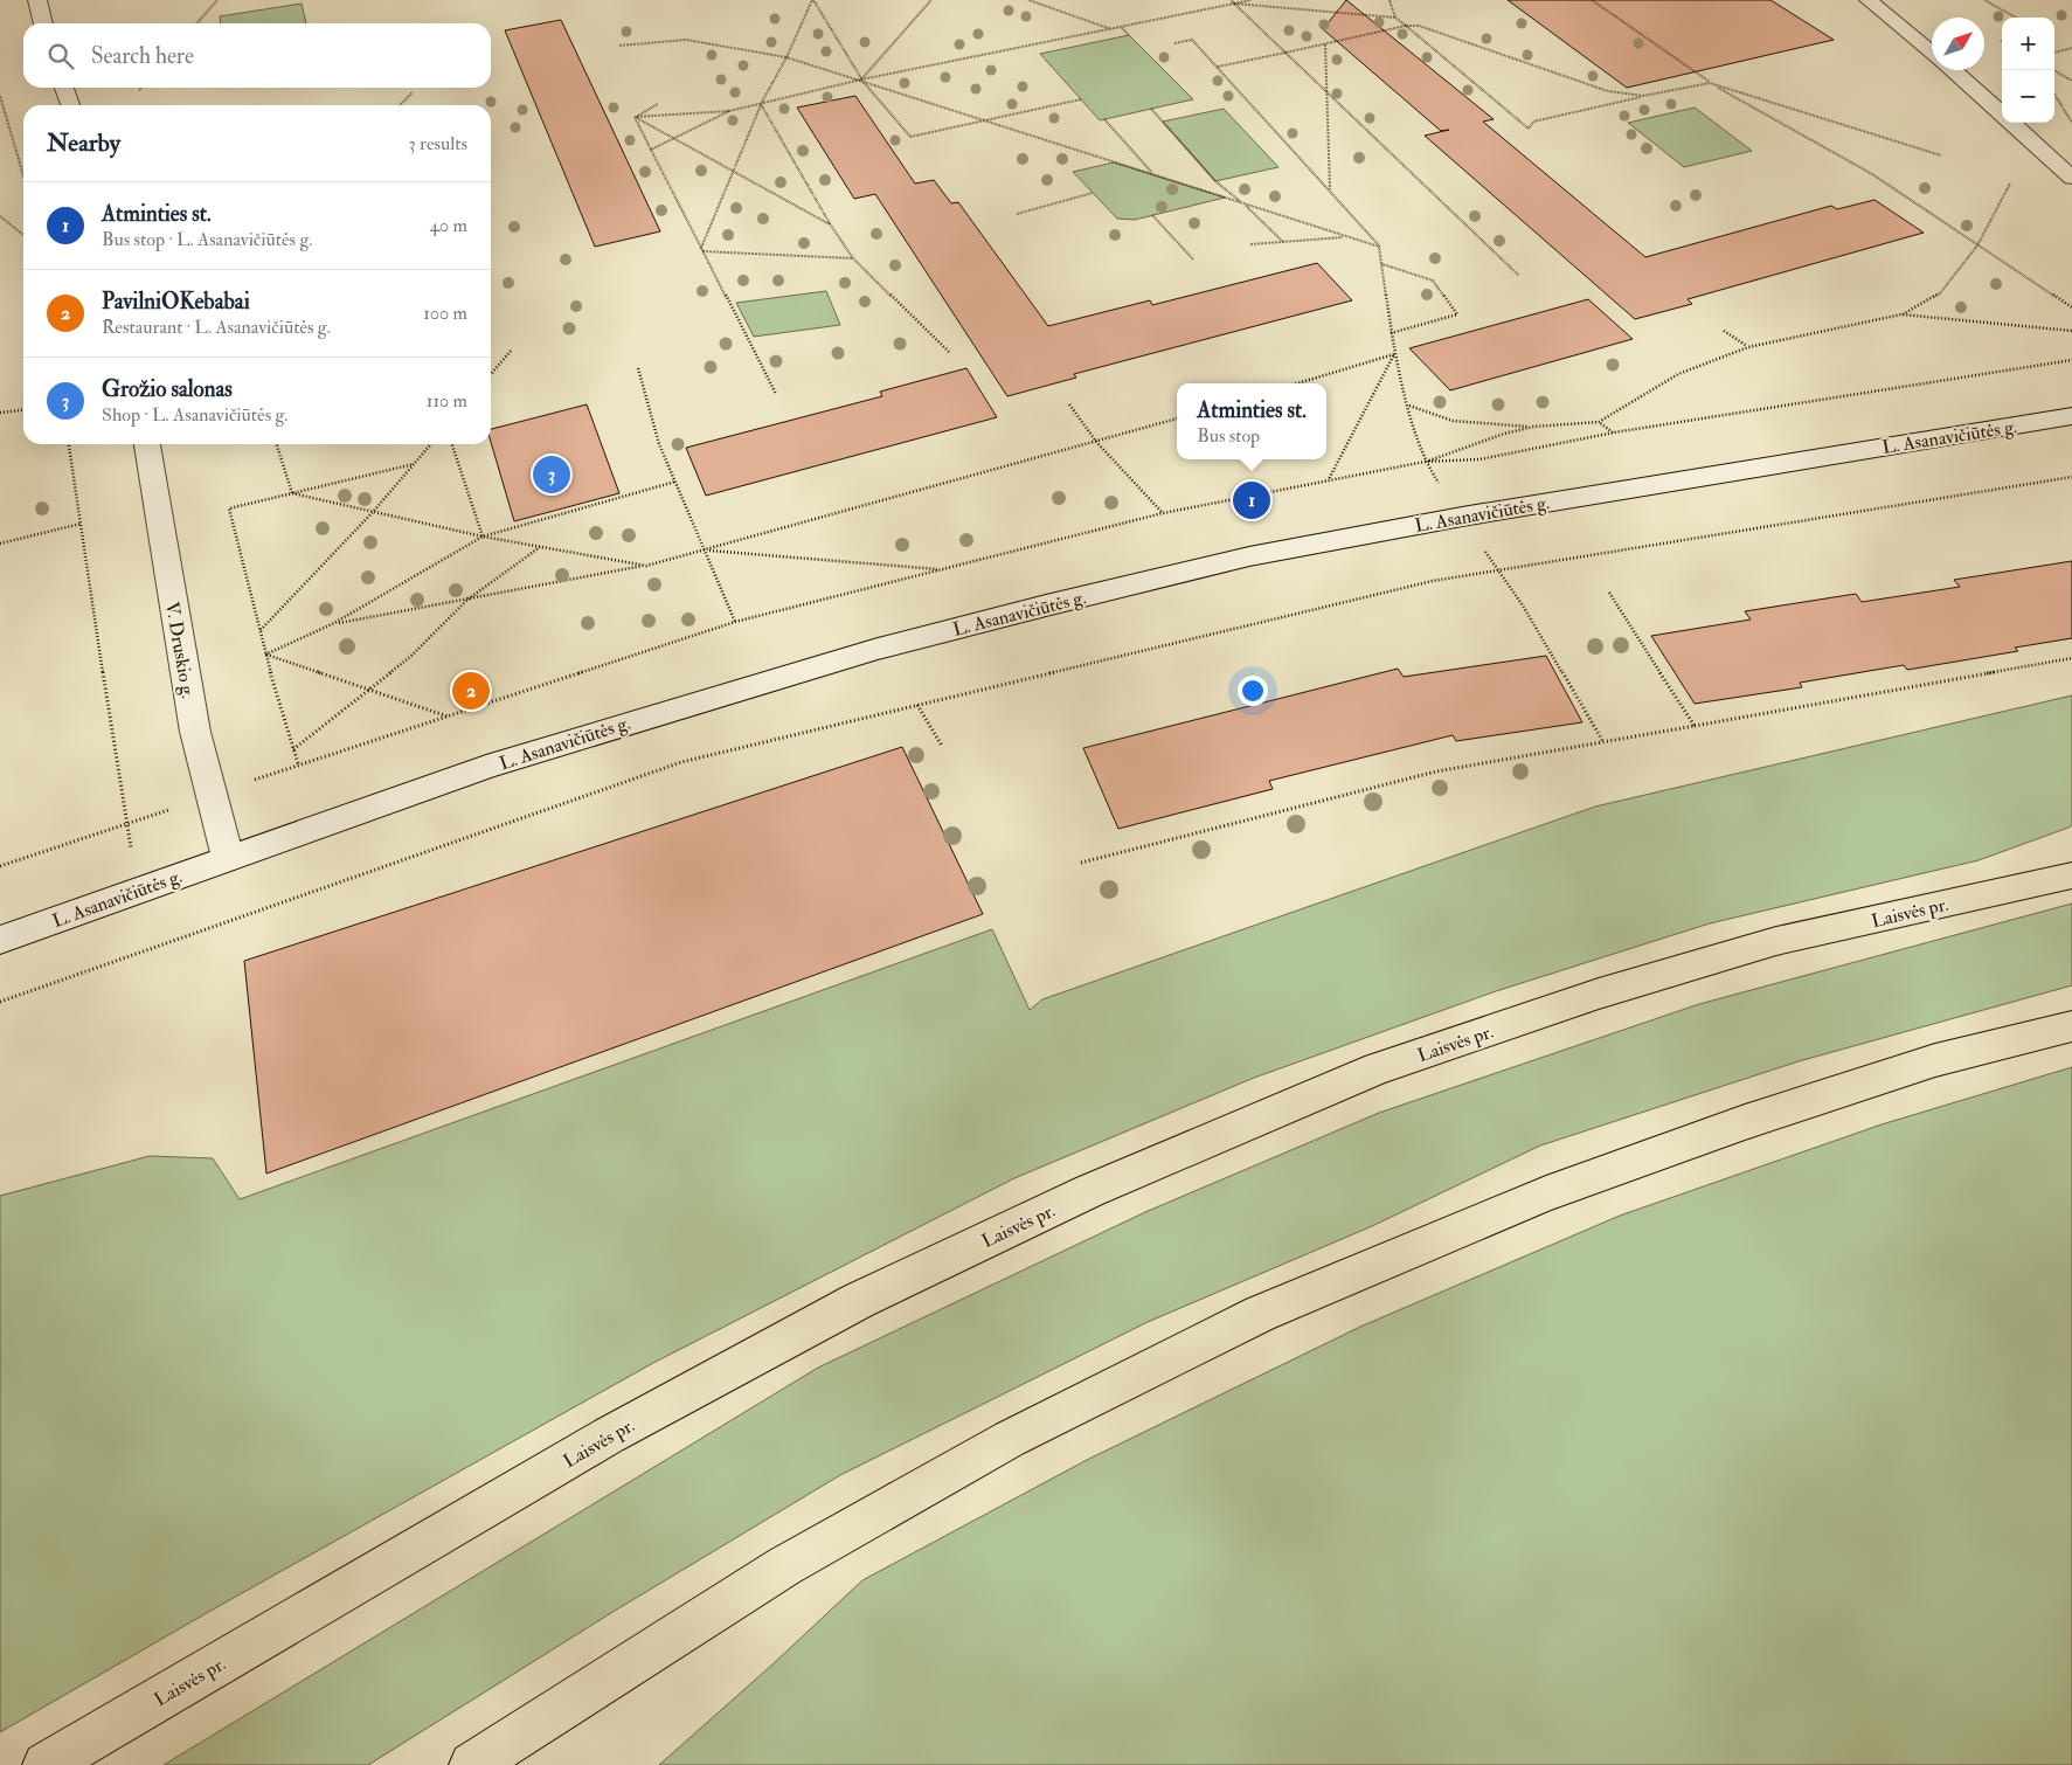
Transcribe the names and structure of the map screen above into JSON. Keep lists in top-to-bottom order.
{
  "streets": {
    "main road": ["L. Asanavičiūtės g.", "V. Druskio g.", "Laisvės pr."]
  },
  "crossings": [
    ["L. Asanavičiūtės g.", "V. Druskio g."]
  ],
  "north": "top right",
  "page": {
    "map_buttons": ["+", "−"],
    "search": "Search here",
    "heading": ["Nearby", "3 results"],
    "list": [
      {
        "mark": "1",
        "name": "Atminties st.",
        "note": "Bus stop · L. Asanavičiūtės g.",
        "value": "40 m"
      },
      {
        "mark": "2",
        "name": "PavilniOKebabai",
        "note": "Restaurant · L. Asanavičiūtės g.",
        "value": "100 m"
      },
      {
        "mark": "3",
        "name": "Grožio salonas",
        "note": "Shop · L. Asanavičiūtės g.",
        "value": "110 m"
      }
    ],
    "popup": ["Atminties st.", "Bus stop"],
    "pins": ["3", "1", "2"]
  }
}
